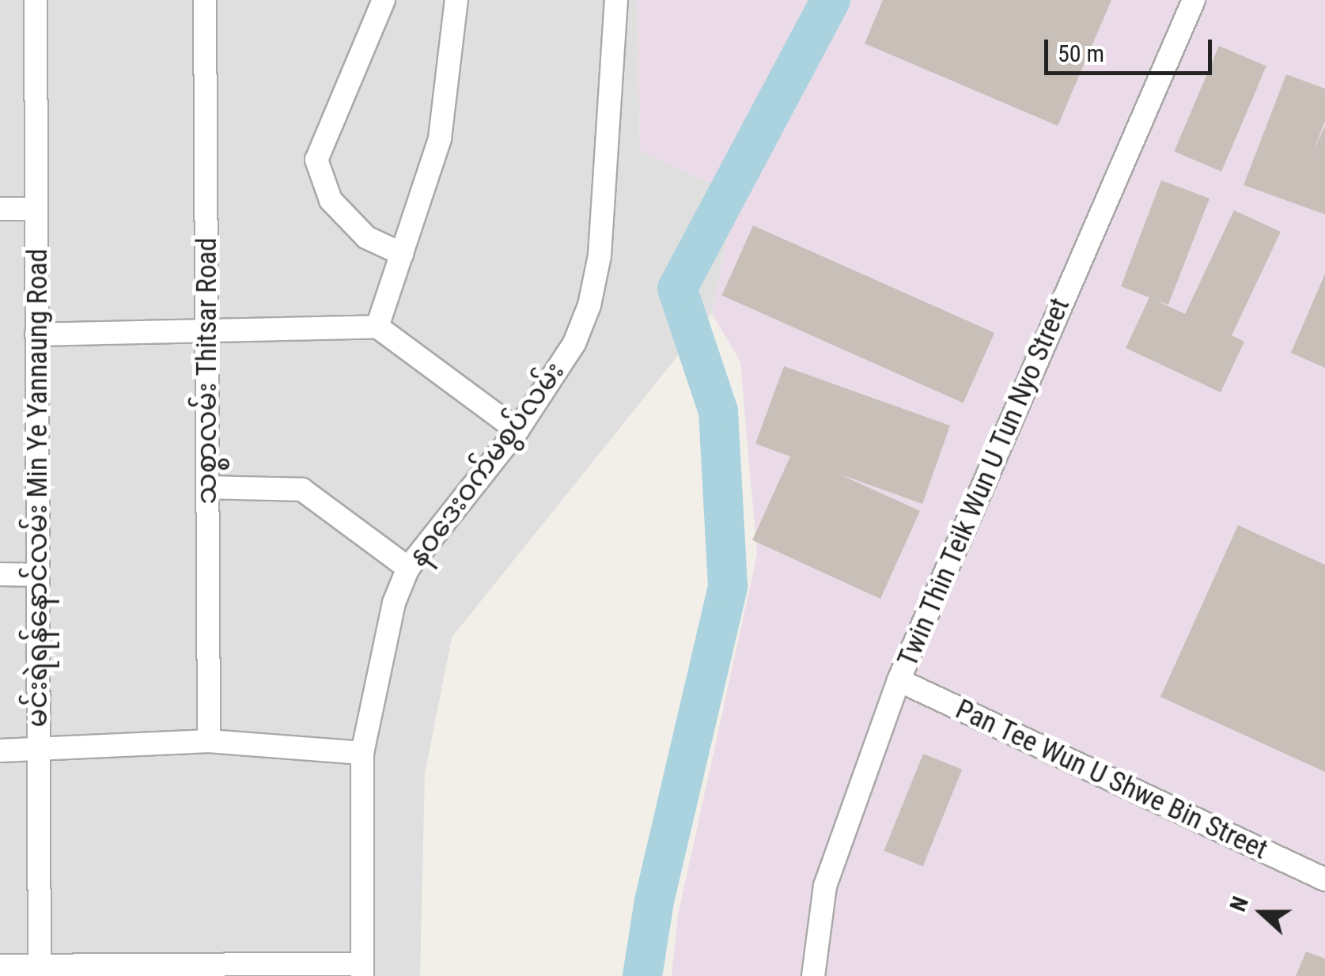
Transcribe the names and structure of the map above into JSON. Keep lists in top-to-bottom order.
{
  "streets": {
    "street": [
      "သစ္စာလမ်း Thitsar Road",
      "နဝဒေးဝက်မစွပ်လမ်း",
      "Twin Thin Teik Wun U Tun Nyo Street",
      "မင်းရဲရန်နောင်လမ်း Min Ye Yannaung Road",
      "Pan Tee Wun U Shwe Bin Street"
    ]
  },
  "crossings": [
    ["Twin Thin Teik Wun U Tun Nyo Street", "Pan Tee Wun U Shwe Bin Street"]
  ],
  "scale_bar": "50 m",
  "north": "left"
}
